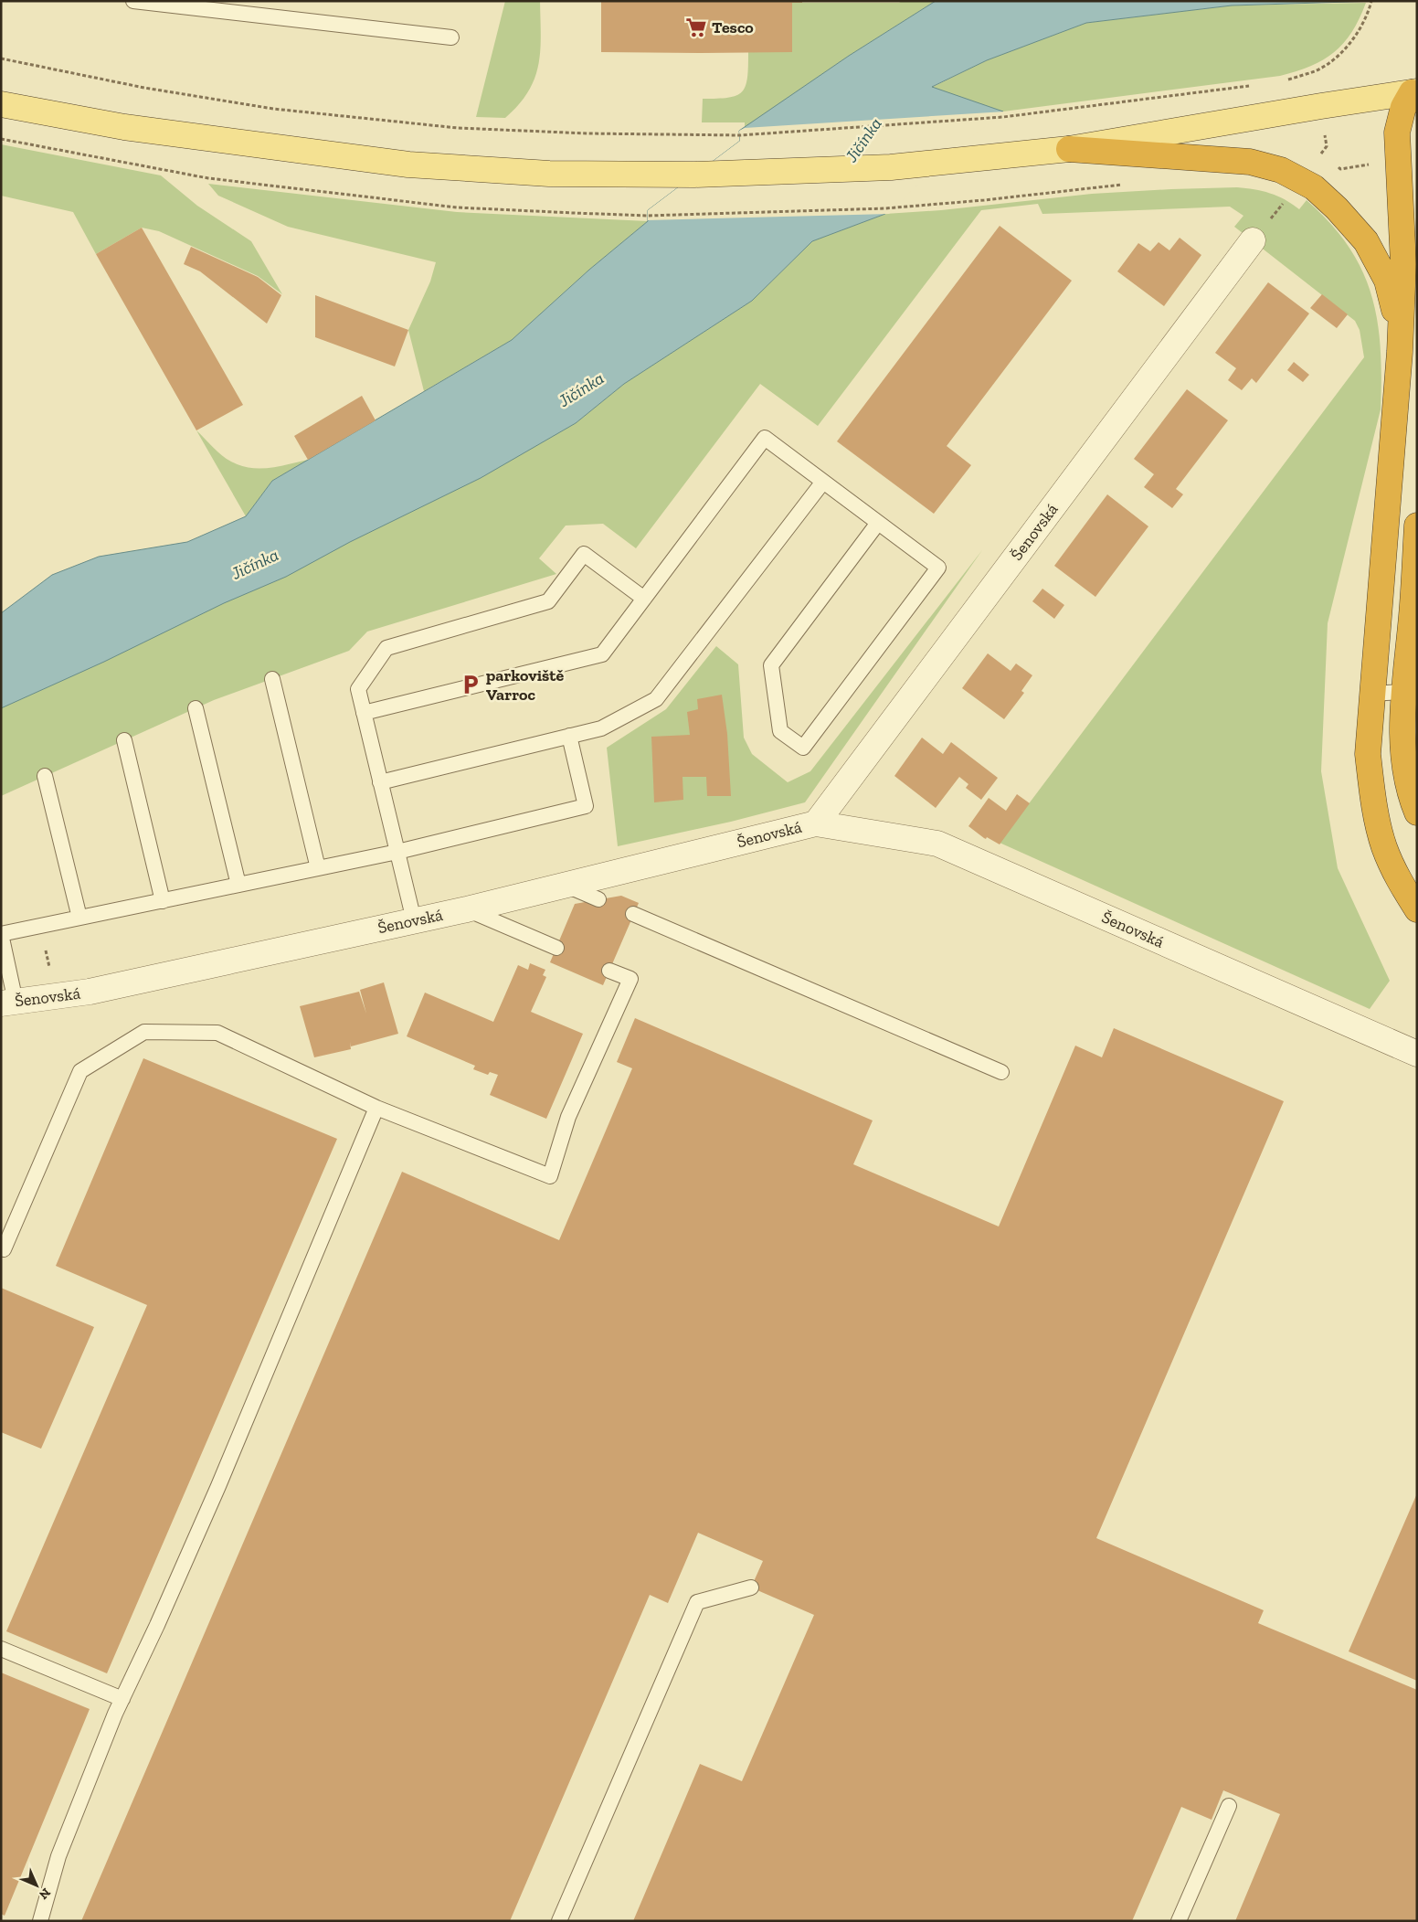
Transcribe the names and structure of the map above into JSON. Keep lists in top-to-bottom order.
{
  "streets": {
    "street": ["Šenovská"]
  },
  "water": ["Jičínka"],
  "places": {
    "supermarket": ["Tesco"],
    "parking": ["parkoviště Varroc"]
  },
  "north": "bottom right"
}
